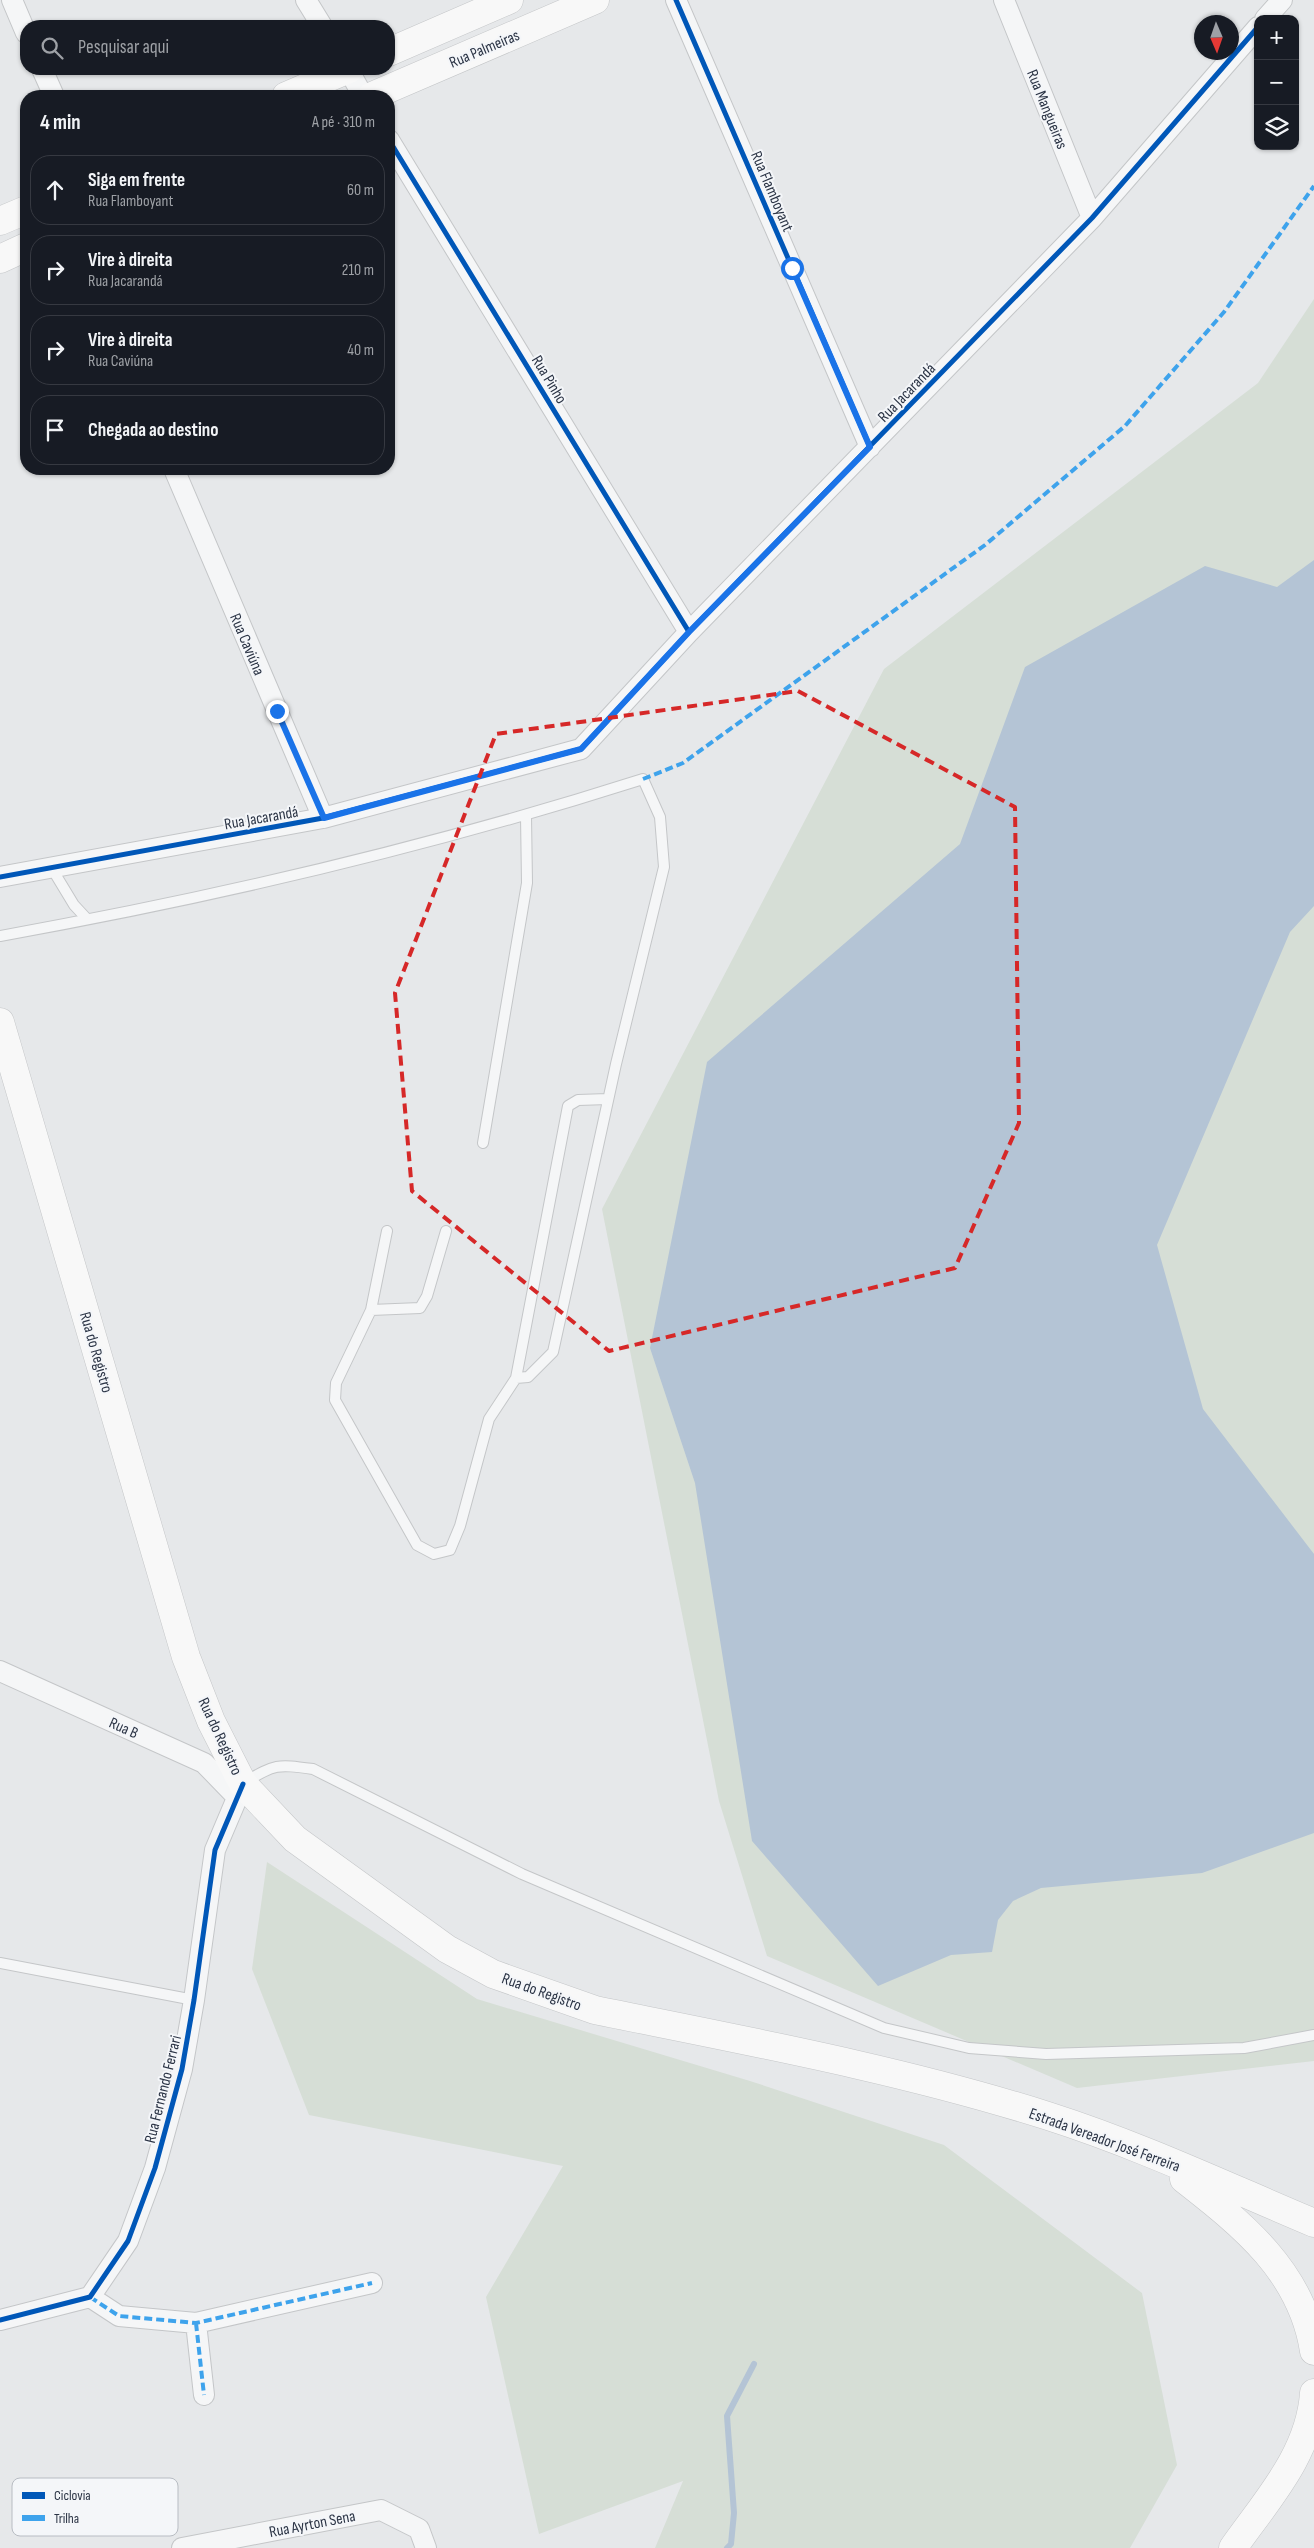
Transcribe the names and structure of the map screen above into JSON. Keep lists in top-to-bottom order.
{
  "streets": {
    "main road": ["Rua Palmeiras", "Rua do Registro", "Estrada Vereador José Ferreira"],
    "street": [
      "Rua Mangueiras",
      "Rua Flamboyant",
      "Rua Pinho",
      "Rua Jacarandá",
      "Rua Caviúna",
      "Rua B",
      "Rua Fernando Ferrari",
      "Rua Ayrton Sena"
    ]
  },
  "crossings": [
    ["Rua Mangueiras", "Rua Jacarandá"],
    ["Rua Flamboyant", "Rua Jacarandá"],
    ["Rua Pinho", "Rua Jacarandá"],
    ["Rua Jacarandá", "Rua Caviúna"],
    ["Rua do Registro", "Rua B"],
    ["Rua do Registro", "Rua Fernando Ferrari"],
    ["Rua do Registro", "Estrada Vereador José Ferreira"],
    ["Rua B", "Rua Fernando Ferrari"]
  ],
  "legend": ["Ciclovia", "Trilha"],
  "north": "bottom",
  "page": {
    "map_buttons": ["+", "−"],
    "search": "Pesquisar aqui",
    "heading": ["4 min", "A pé · 310 m"],
    "list": [
      ["Siga em frente", "Rua Flamboyant", "60 m"],
      ["Vire à direita", "Rua Jacarandá", "210 m"],
      ["Vire à direita", "Rua Caviúna", "40 m"],
      "Chegada ao destino"
    ]
  }
}
